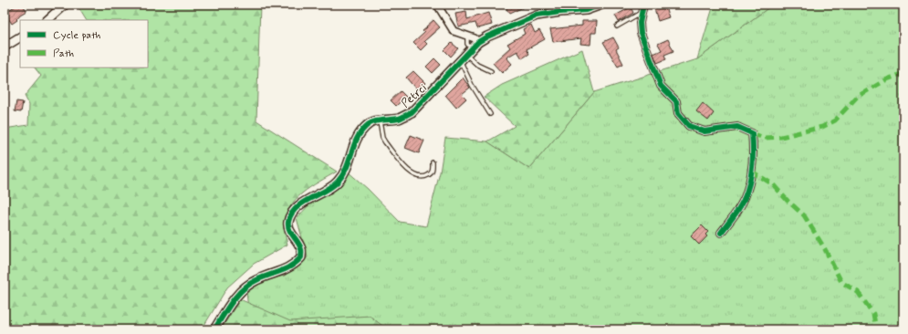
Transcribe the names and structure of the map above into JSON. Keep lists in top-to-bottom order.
{
  "streets": {
    "street": ["Petrci"]
  },
  "legend": ["Cycle path", "Path"]
}
